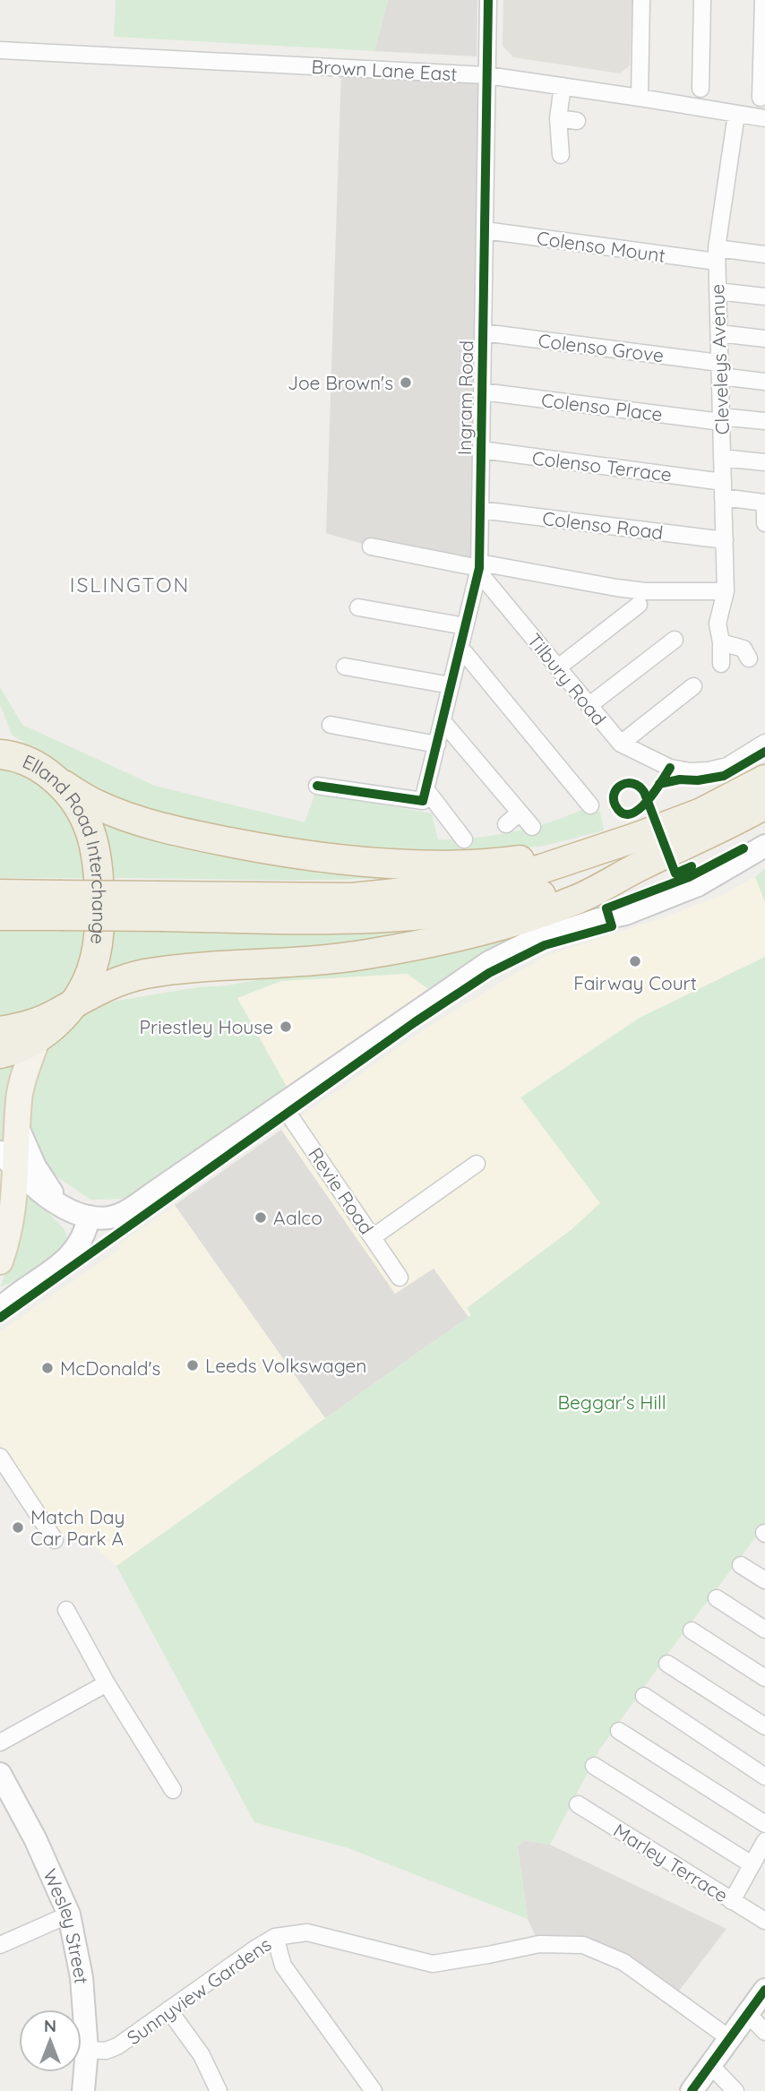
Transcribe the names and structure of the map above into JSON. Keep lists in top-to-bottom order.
{
  "streets": {
    "highway": ["Elland Road Interchange"],
    "street": [
      "Brown Lane East",
      "Colenso Mount",
      "Colenso Grove",
      "Cleveleys Avenue",
      "Ingram Road",
      "Colenso Place",
      "Colenso Terrace",
      "Colenso Road",
      "Tilbury Road",
      "Revie Road",
      "Marley Terrace",
      "Wesley Street",
      "Sunnyview Gardens"
    ]
  },
  "crossings": [
    ["Brown Lane East", "Cleveleys Avenue"],
    ["Brown Lane East", "Ingram Road"],
    ["Colenso Mount", "Cleveleys Avenue"],
    ["Colenso Mount", "Ingram Road"],
    ["Colenso Grove", "Cleveleys Avenue"],
    ["Colenso Grove", "Ingram Road"],
    ["Cleveleys Avenue", "Colenso Place"],
    ["Cleveleys Avenue", "Colenso Terrace"],
    ["Cleveleys Avenue", "Colenso Road"],
    ["Ingram Road", "Colenso Place"],
    ["Ingram Road", "Colenso Terrace"],
    ["Ingram Road", "Colenso Road"],
    ["Ingram Road", "Tilbury Road"],
    ["Wesley Street", "Sunnyview Gardens"]
  ],
  "districts": ["ISLINGTON"],
  "parks": ["Beggar's Hill"],
  "places": [
    "Joe Brown's",
    "Fairway Court",
    "Priestley House",
    "Aalco",
    "Leeds Volkswagen",
    "McDonald's",
    "Match Day Car Park A"
  ],
  "north": "top"
}
